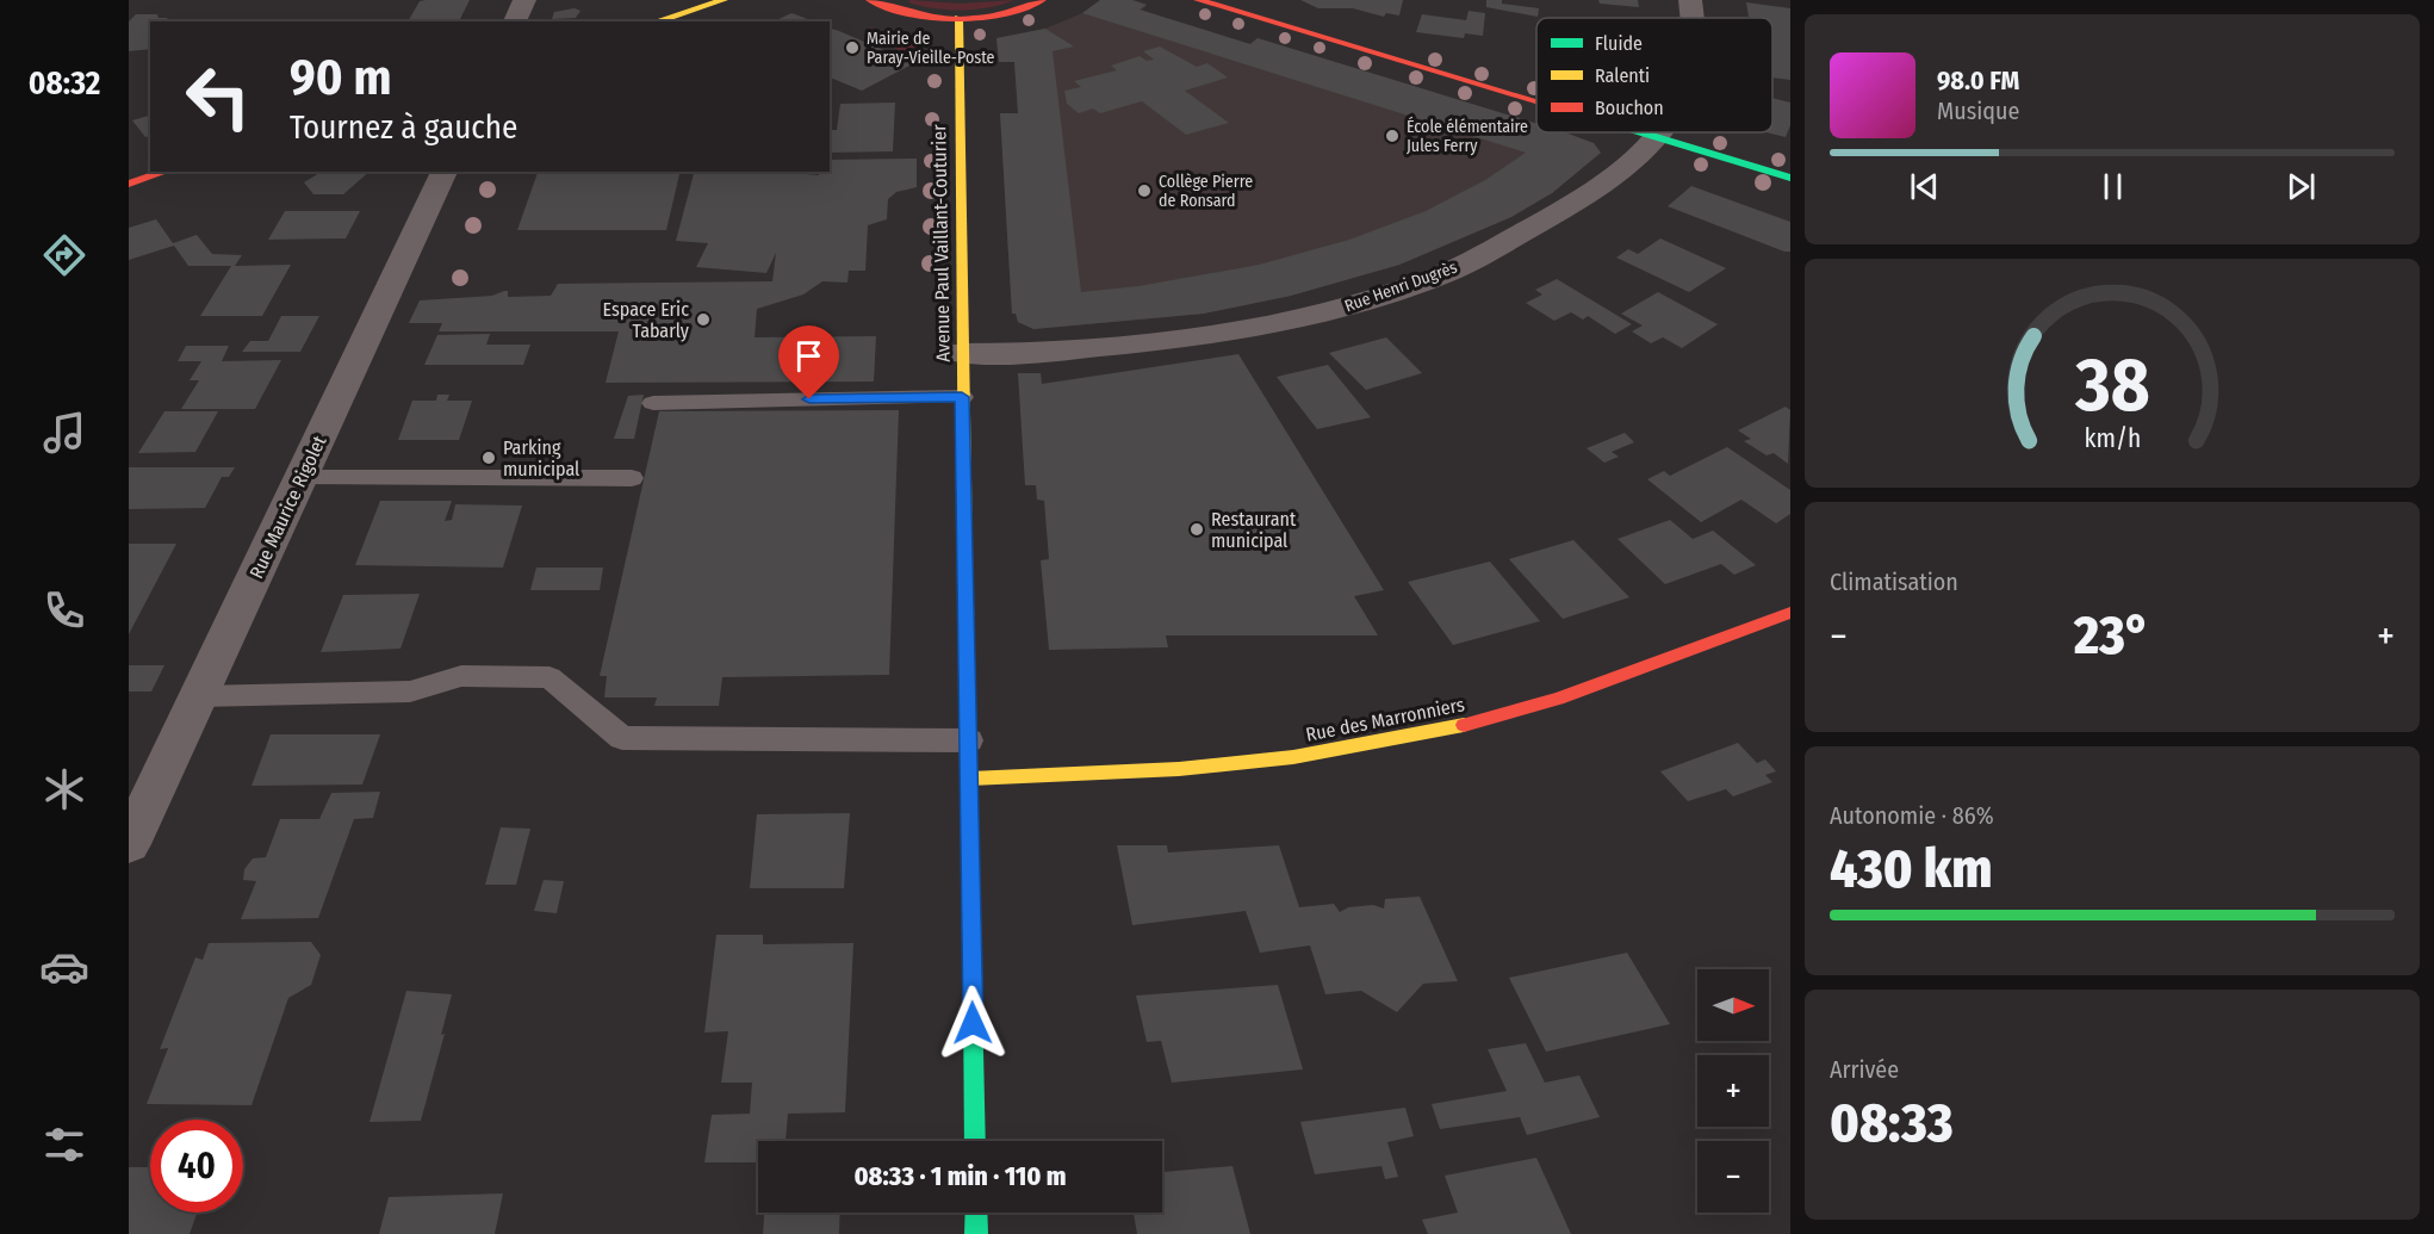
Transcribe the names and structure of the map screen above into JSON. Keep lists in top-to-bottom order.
{
  "streets": {
    "street": [
      "Avenue Paul Vaillant-Couturier",
      "Rue Henri Dugrès",
      "Rue Maurice Rigolet",
      "Rue des Marronniers"
    ]
  },
  "crossings": [
    ["Avenue Paul Vaillant-Couturier", "Rue Henri Dugrès"],
    ["Avenue Paul Vaillant-Couturier", "Rue des Marronniers"]
  ],
  "places": [
    "Mairie de Paray-Vieille-Poste",
    "École élémentaire Jules Ferry",
    "Collège Pierre de Ronsard",
    "Espace Eric Tabarly",
    "Parking municipal",
    "Restaurant municipal"
  ],
  "legend": ["Fluide", "Ralenti", "Bouchon"],
  "north": "right",
  "page": {
    "tabs": "08:32",
    "turn": ["90 m", "Tournez à gauche"],
    "song": ["98.0 FM", "Musique"],
    "tile": [
      "Climatisation",
      ["Autonomie · 86%", "430 km"],
      ["Arrivée", "08:33"]
    ],
    "heat": ["−", "23°", "+"],
    "map_buttons": ["+", "−"],
    "limit": "40",
    "trip": "08:33 · 1 min · 110 m",
    "gauge": ["38", "km/h"]
  }
}
